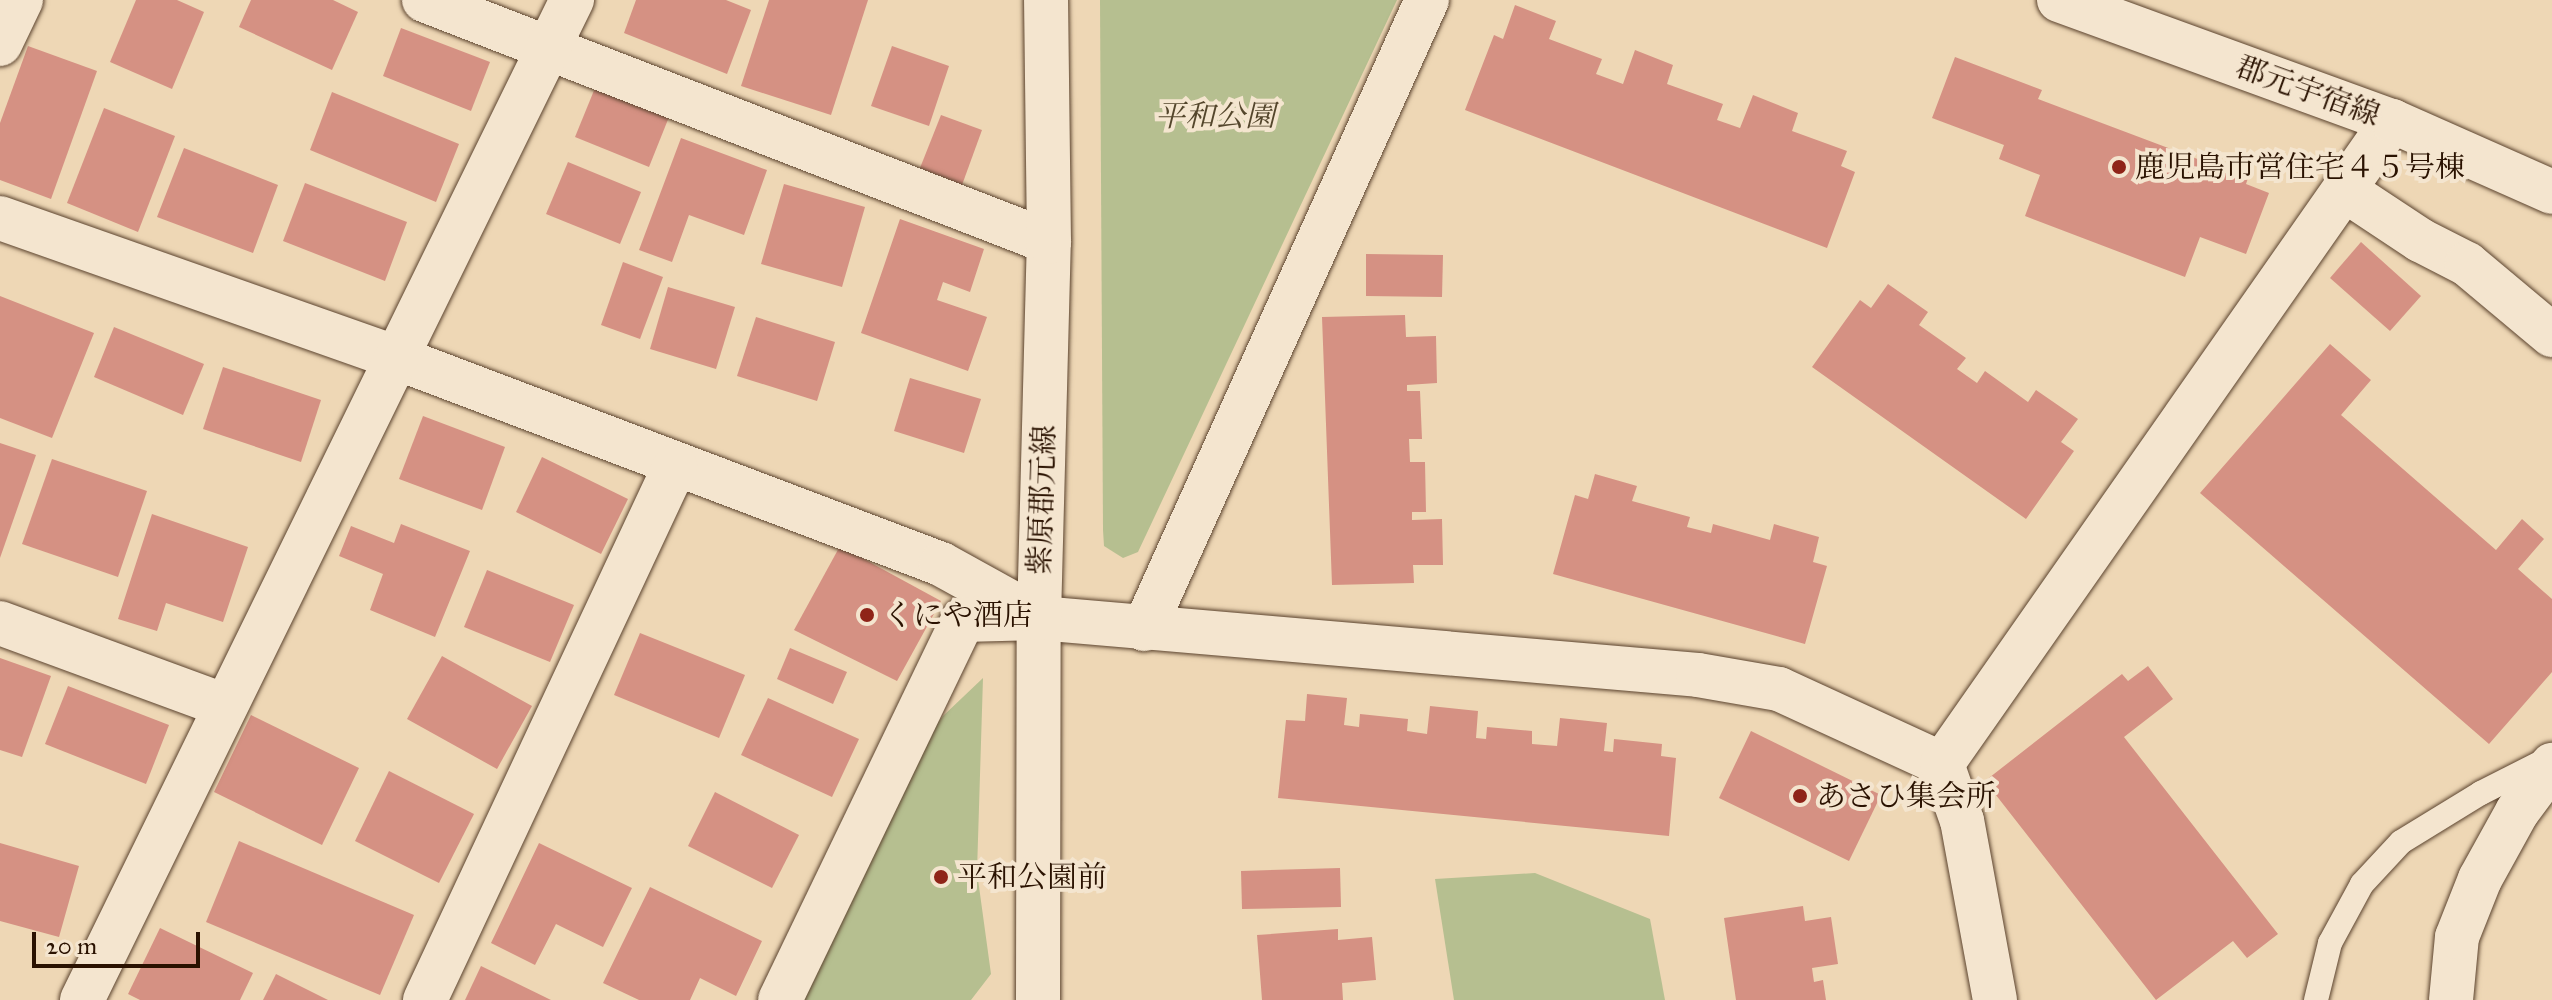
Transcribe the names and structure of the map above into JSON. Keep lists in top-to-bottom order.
{
  "streets": {
    "street": ["郡元宇宿線", "紫原郡元線"]
  },
  "parks": ["平和公園"],
  "places": [
    "鹿児島市営住宅４５号棟",
    "くにや酒店",
    "あさひ集会所",
    "平和公園前"
  ],
  "scale_bar": "20 m"
}
